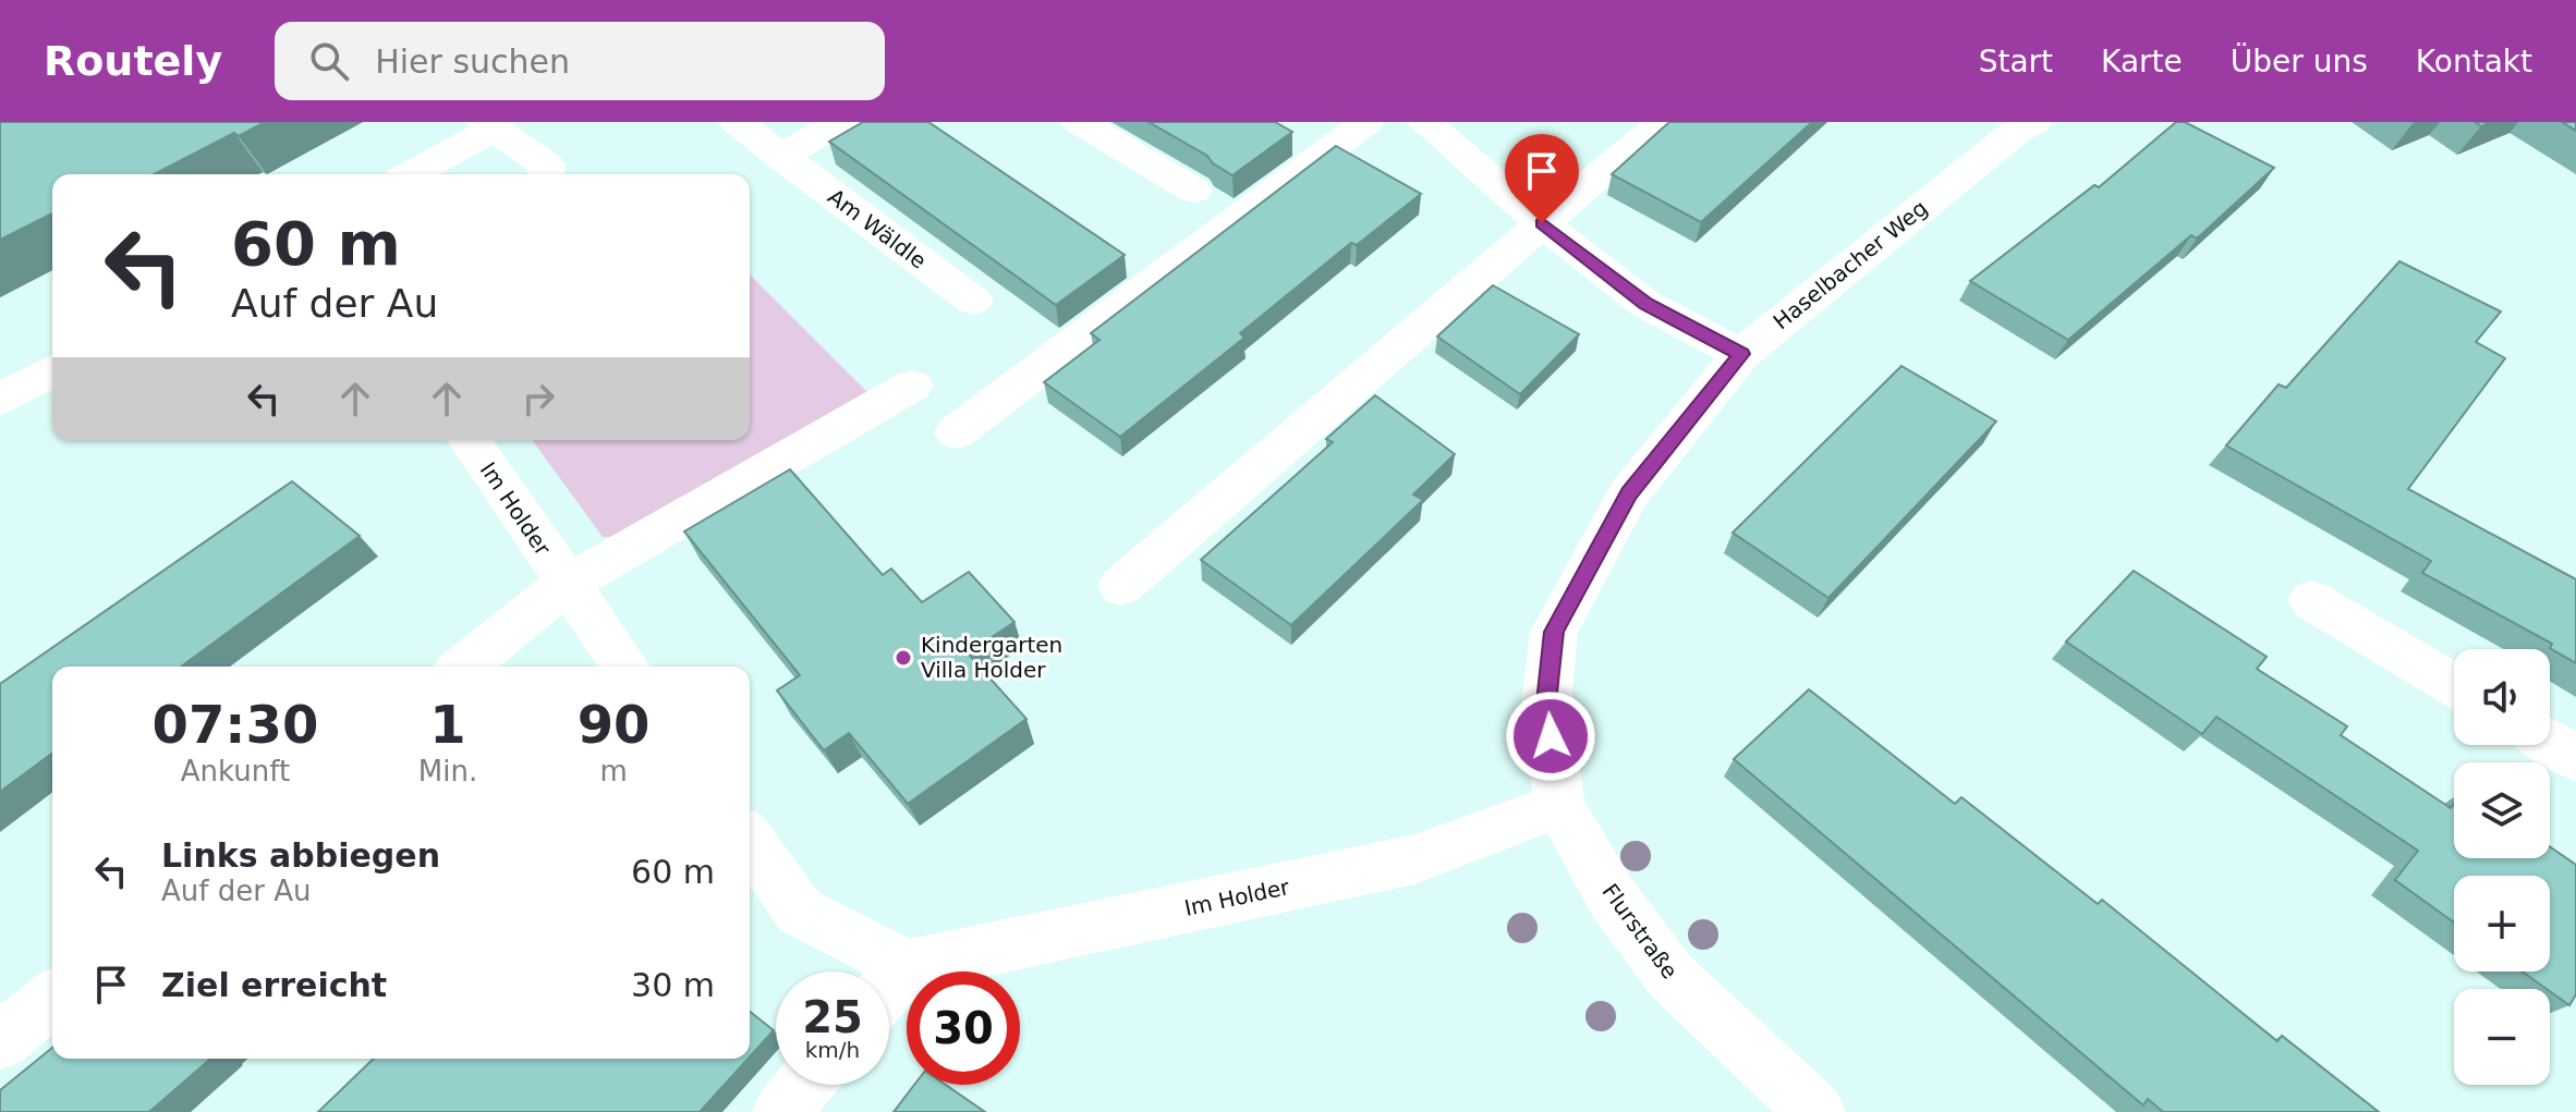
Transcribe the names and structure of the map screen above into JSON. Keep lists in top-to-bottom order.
{
  "streets": {
    "street": [
      "Am Wäldle",
      "Haselbacher Weg",
      "Im Holder",
      "Flurstraße"
    ]
  },
  "crossings": [
    ["Haselbacher Weg", "Im Holder"],
    ["Haselbacher Weg", "Flurstraße"],
    ["Im Holder", "Flurstraße"]
  ],
  "places": ["Kindergarten Villa Holder"],
  "page": {
    "header": "Routely",
    "search": "Hier suchen",
    "nav": [
      "Start",
      "Karte",
      "Über uns",
      "Kontakt"
    ],
    "turn": ["60 m", "Auf der Au"],
    "map_buttons": ["+", "−"],
    "eta": [
      "07:30",
      "Ankunft",
      "1",
      "Min.",
      "90",
      "m"
    ],
    "list": [
      {
        "name": "Links abbiegen",
        "note": "Auf der Au",
        "value": "60 m"
      },
      {
        "name": "Ziel erreicht",
        "value": "30 m"
      }
    ],
    "speed": "25 km/h",
    "limit": "30"
  }
}
